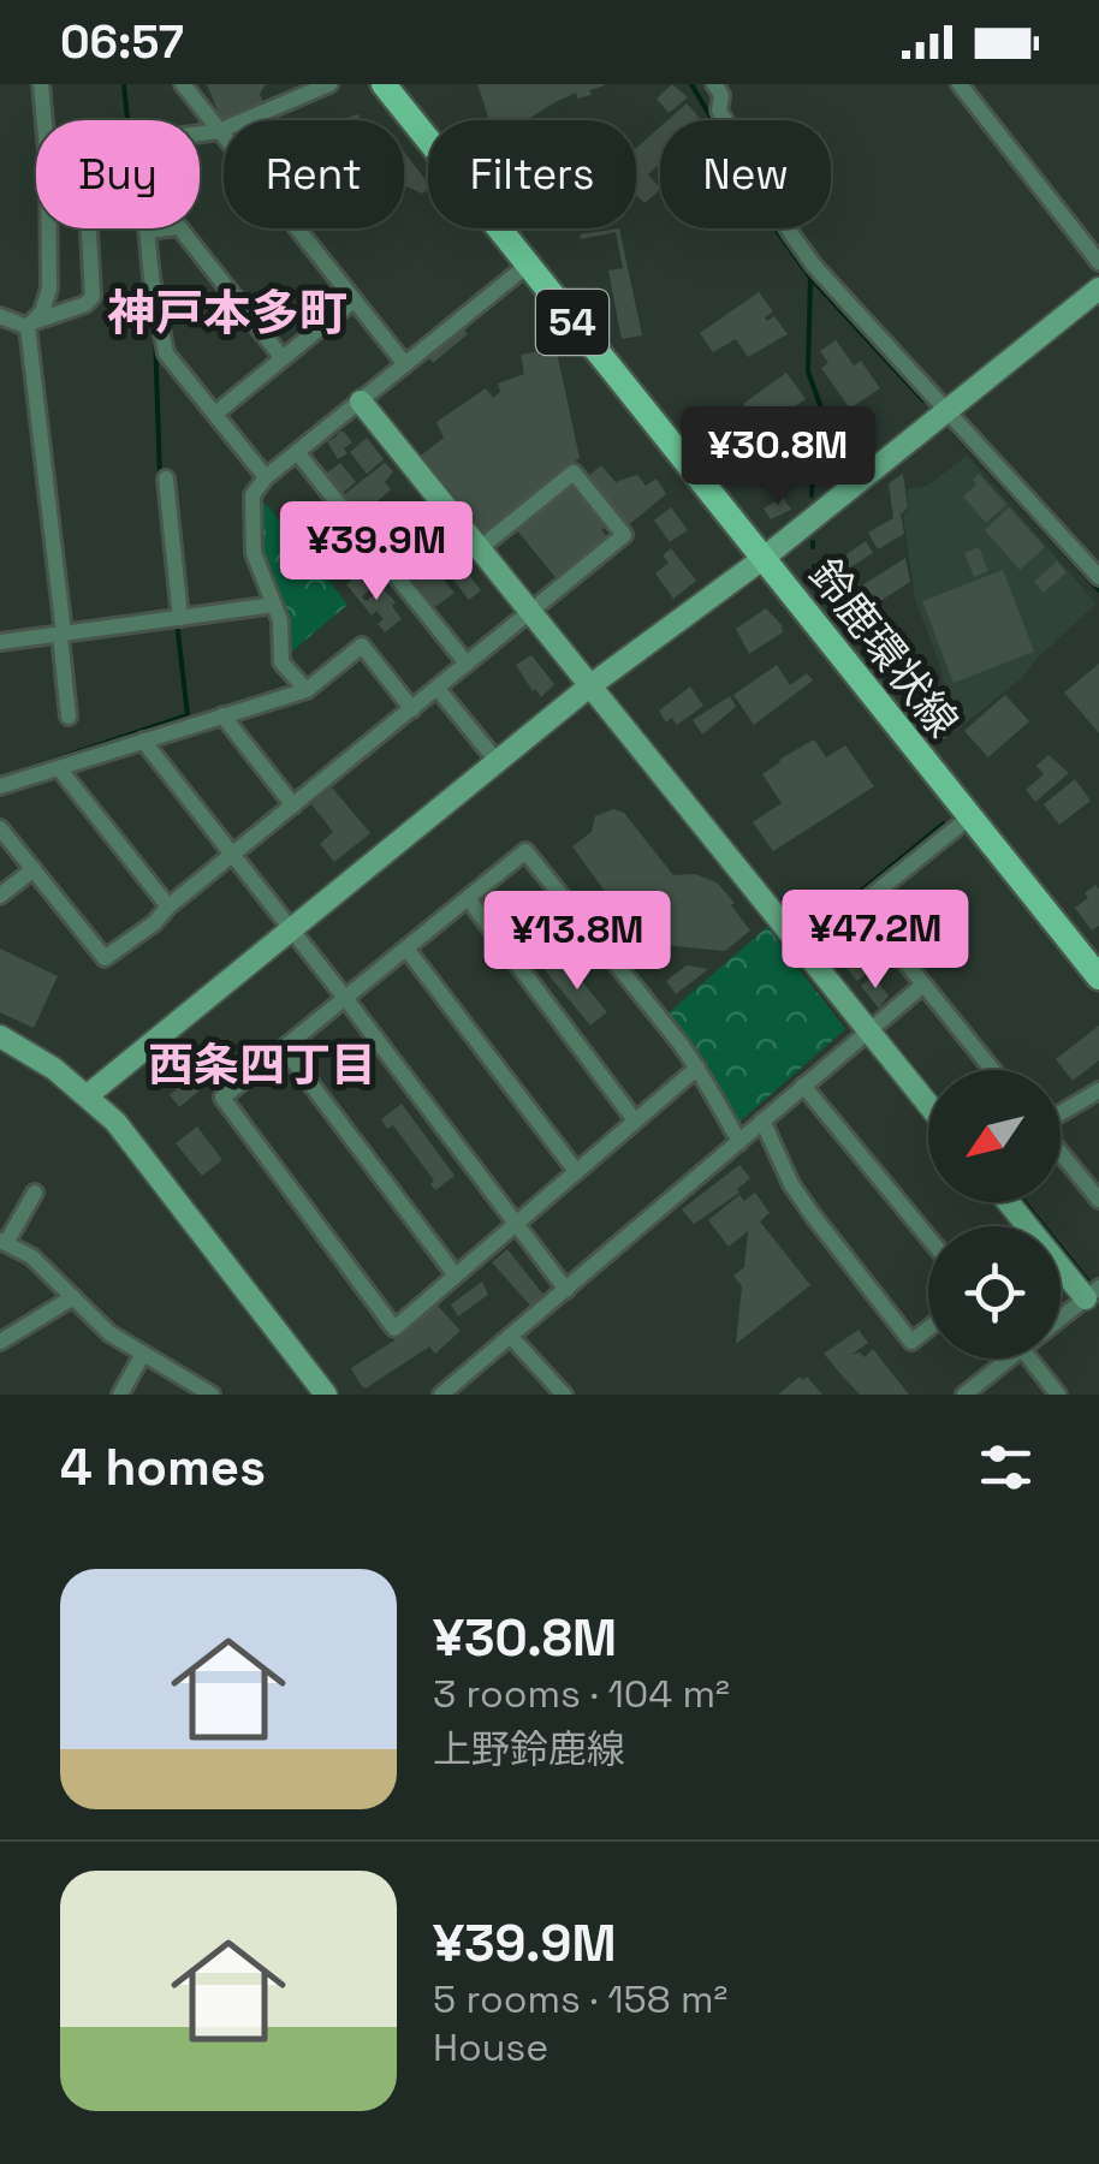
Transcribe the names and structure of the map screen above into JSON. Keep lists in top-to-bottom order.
{
  "streets": {
    "main road": ["54", "鈴鹿環状線"]
  },
  "districts": ["神戸本多町", "西条四丁目"],
  "north": "bottom left",
  "page": {
    "status": "06:57",
    "chip": [
      "Buy",
      "Rent",
      "Filters",
      "New"
    ],
    "price": [
      "¥30.8M",
      "¥39.9M",
      "¥47.2M",
      "¥13.8M"
    ],
    "heading": "4 homes",
    "list": [
      {
        "name": "¥30.8M",
        "note": "3 rooms · 104 m² · 上野鈴鹿線"
      },
      {
        "name": "¥39.9M",
        "note": "5 rooms · 158 m² · House"
      }
    ]
  }
}
